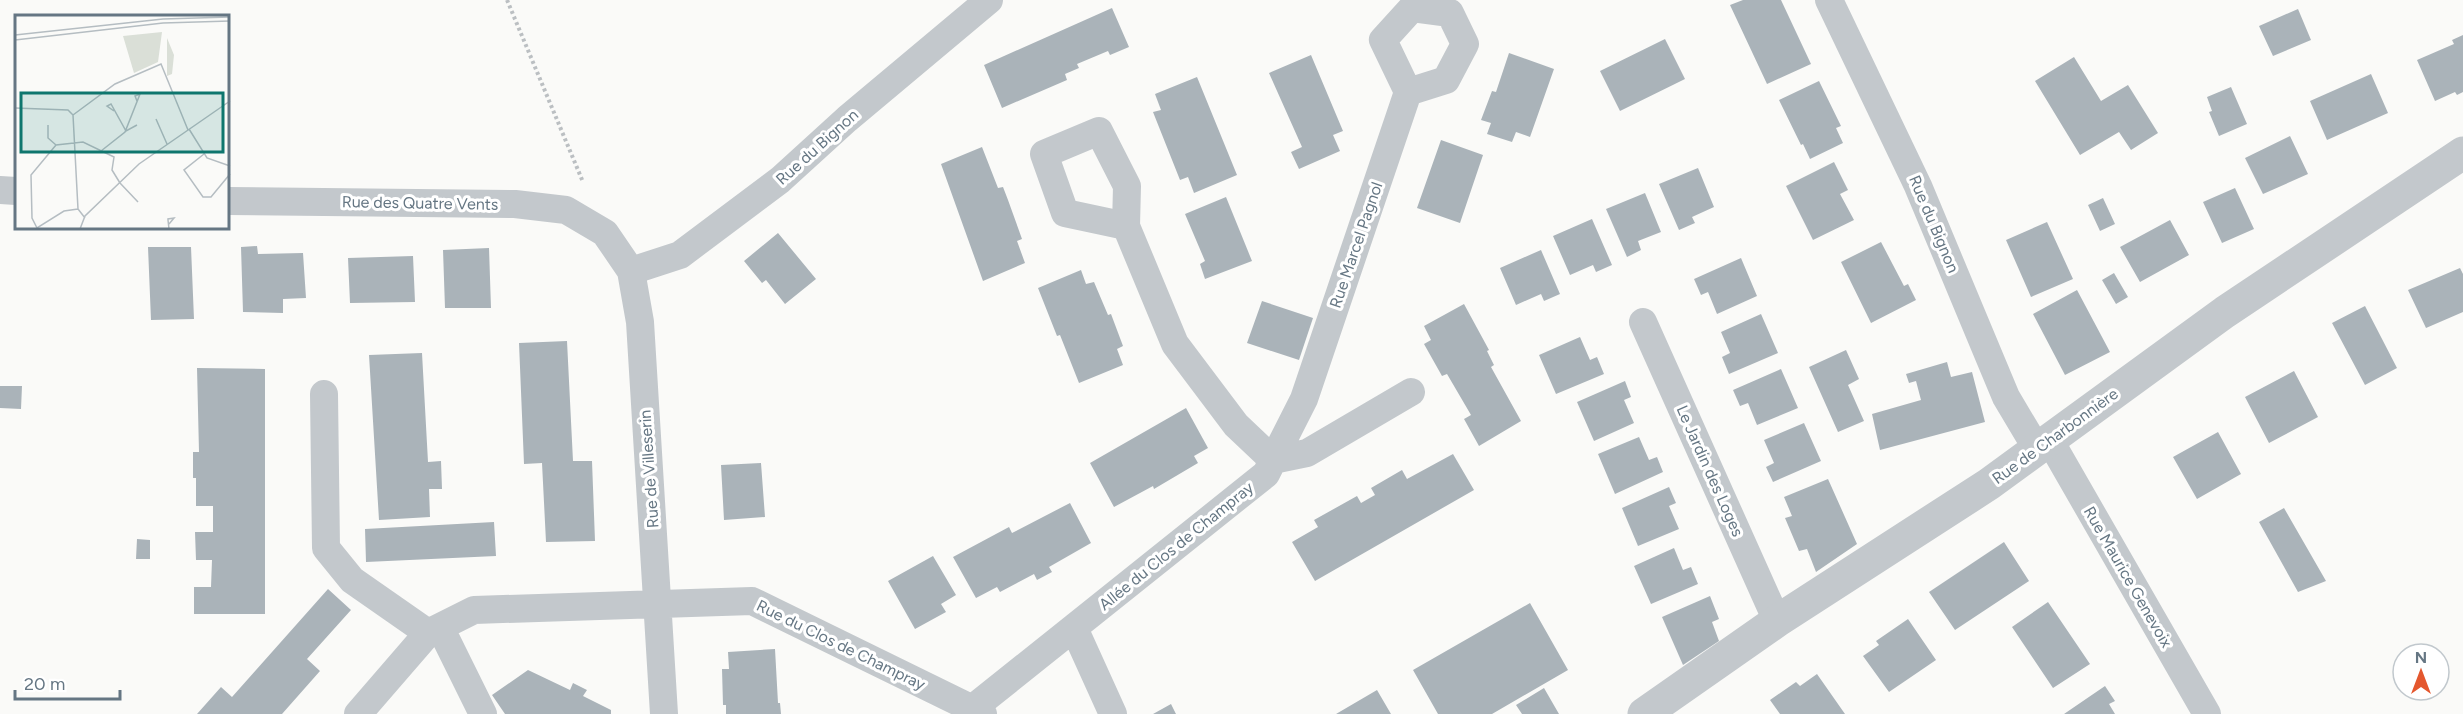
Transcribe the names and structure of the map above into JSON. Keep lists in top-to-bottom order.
{
  "streets": {
    "street": [
      "Rue du Bignon",
      "Rue des Quatre Vents",
      "Rue Marcel Pagnol",
      "Rue de Charbonnière",
      "Rue de Villeserin",
      "Le Jardin des Loges",
      "Allée du Clos de Champray",
      "Rue Maurice Genevoix",
      "Rue du Clos de Champray"
    ]
  },
  "crossings": [
    ["Rue du Bignon", "Rue de Charbonnière"],
    ["Rue du Bignon", "Rue de Villeserin"],
    ["Rue du Bignon", "Rue Maurice Genevoix"],
    ["Rue des Quatre Vents", "Rue de Villeserin"],
    ["Rue Marcel Pagnol", "Allée du Clos de Champray"],
    ["Rue de Charbonnière", "Le Jardin des Loges"],
    ["Rue de Charbonnière", "Rue Maurice Genevoix"],
    ["Rue de Villeserin", "Rue du Clos de Champray"],
    ["Allée du Clos de Champray", "Rue du Clos de Champray"]
  ],
  "scale_bar": "20 m",
  "north": "top"
}
